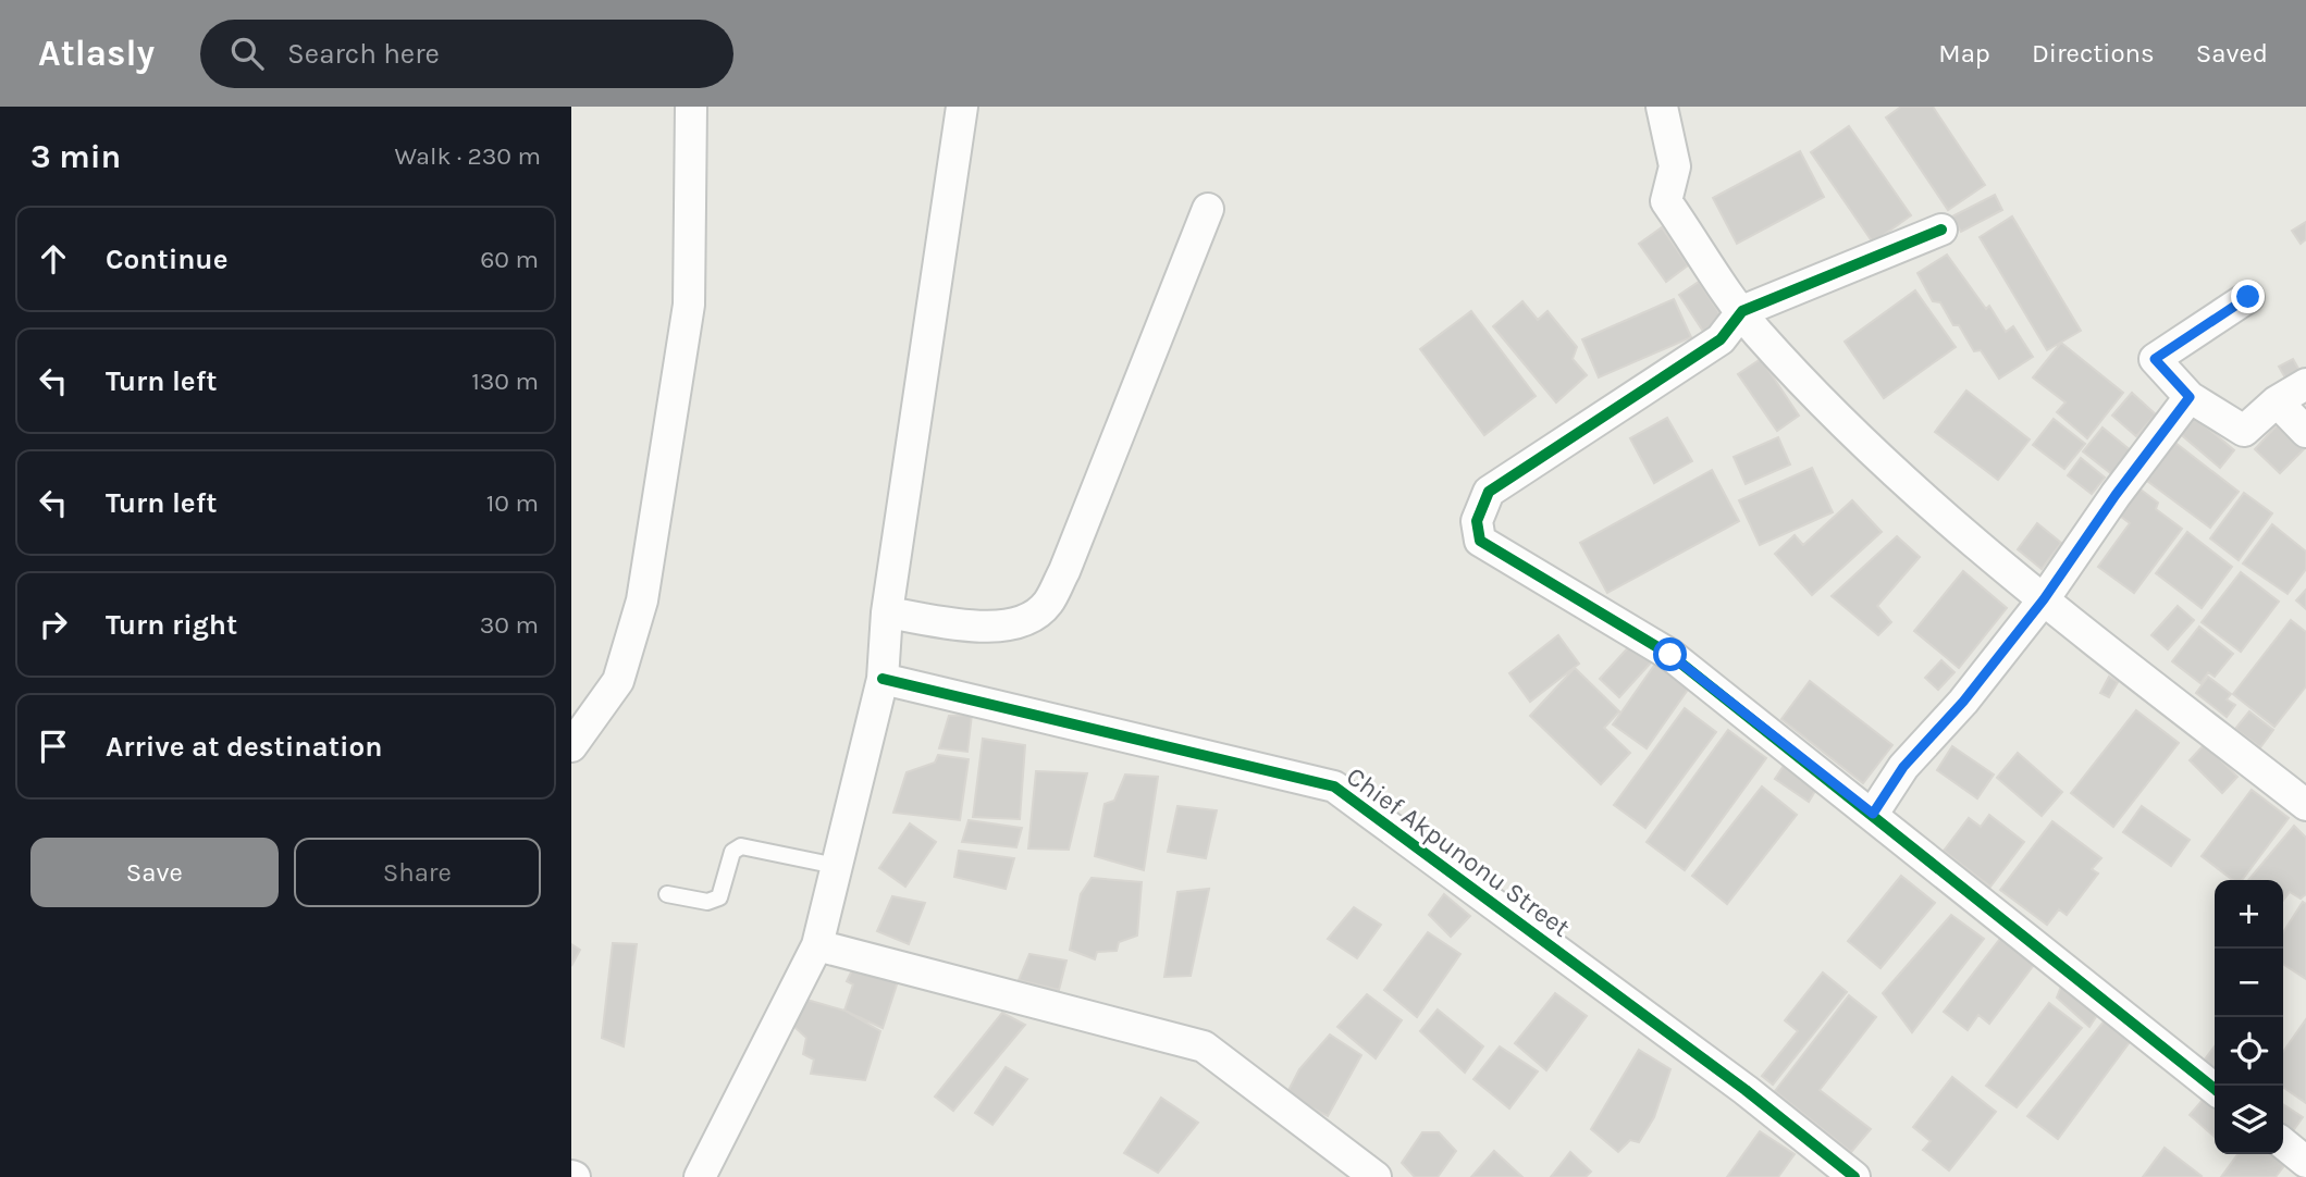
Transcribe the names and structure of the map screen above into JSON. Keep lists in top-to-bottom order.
{
  "streets": {
    "street": ["Chief Akpunonu Street"]
  },
  "page": {
    "header": "Atlasly",
    "search": "Search here",
    "nav": ["Map", "Directions", "Saved"],
    "heading": ["3 min", "Walk · 230 m"],
    "list": [
      ["Continue", "60 m"],
      ["Turn left", "130 m"],
      ["Turn left", "10 m"],
      ["Turn right", "30 m"],
      "Arrive at destination"
    ],
    "buttons": ["Save", "Share"],
    "map_buttons": ["+", "−"]
  }
}
